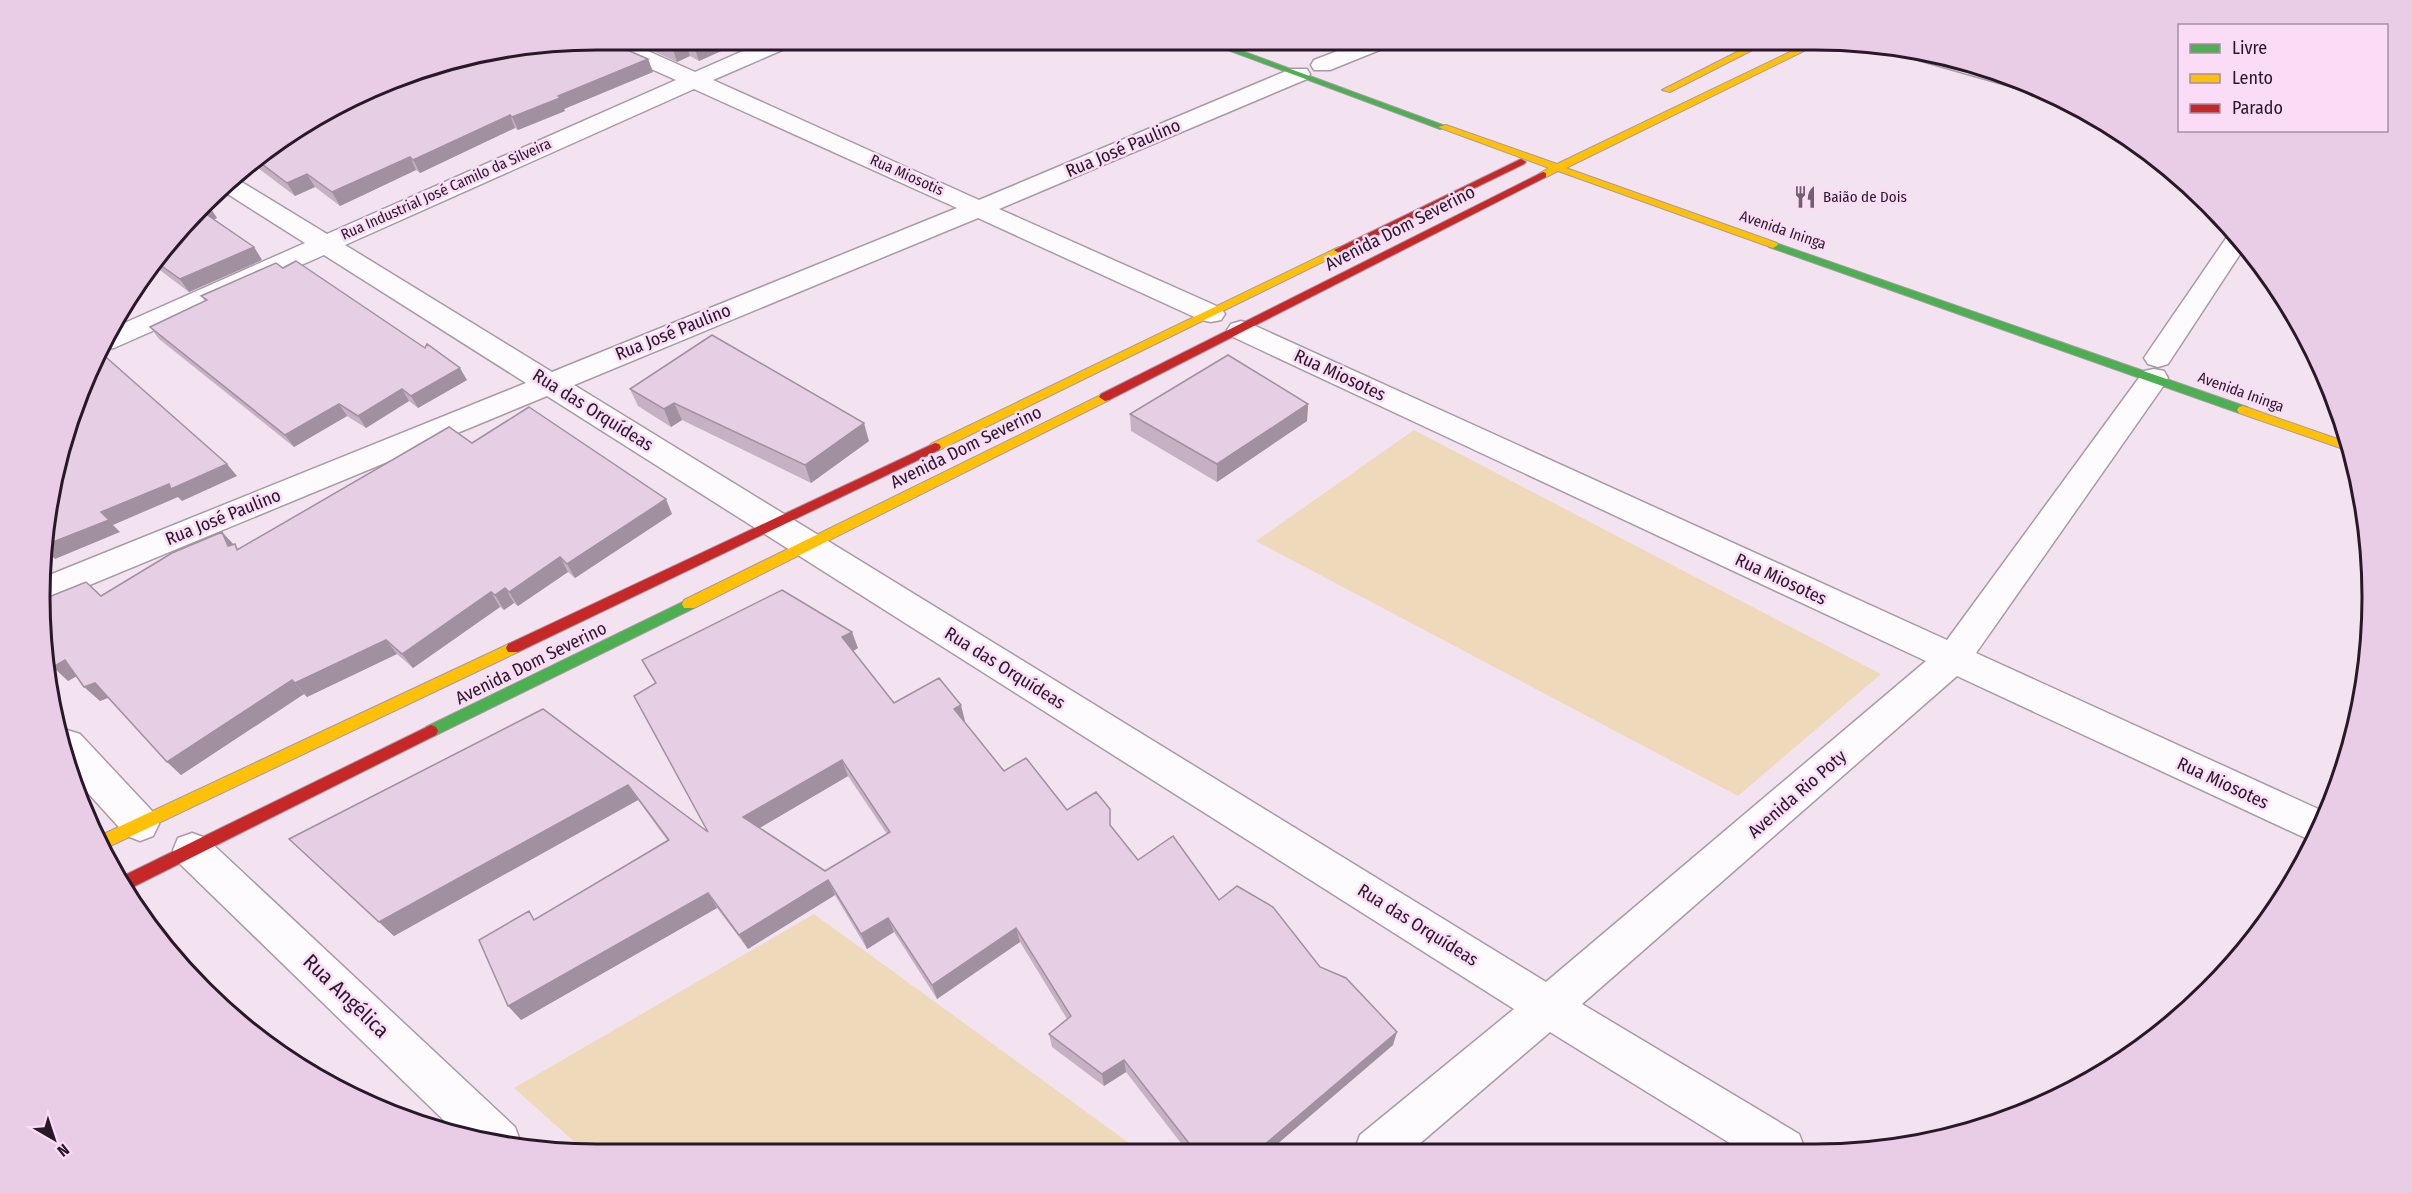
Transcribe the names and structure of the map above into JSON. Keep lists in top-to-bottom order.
{
  "streets": {
    "main road": ["Avenida Dom Severino", "Avenida Ininga"],
    "street": [
      "Rua José Paulino",
      "Rua Miosotis",
      "Rua Industrial José Camilo da Silveira",
      "Rua Miosotes",
      "Rua das Orquídeas",
      "Avenida Rio Poty",
      "Rua Angélica"
    ]
  },
  "crossings": [
    ["Rua José Paulino", "Rua Miosotis"],
    ["Rua José Paulino", "Avenida Ininga"],
    ["Rua José Paulino", "Rua das Orquídeas"],
    ["Rua Miosotis", "Rua Industrial José Camilo da Silveira"],
    ["Rua Miosotis", "Avenida Dom Severino"],
    ["Rua Industrial José Camilo da Silveira", "Rua das Orquídeas"],
    ["Avenida Dom Severino", "Avenida Ininga"],
    ["Avenida Dom Severino", "Rua Miosotes"],
    ["Avenida Dom Severino", "Rua das Orquídeas"],
    ["Avenida Dom Severino", "Rua Angélica"],
    ["Avenida Ininga", "Avenida Rio Poty"],
    ["Rua Miosotes", "Avenida Rio Poty"],
    ["Rua das Orquídeas", "Avenida Rio Poty"]
  ],
  "places": {
    "restaurant": ["Baião de Dois"]
  },
  "legend": ["Livre", "Lento", "Parado"],
  "north": "bottom right"
}
